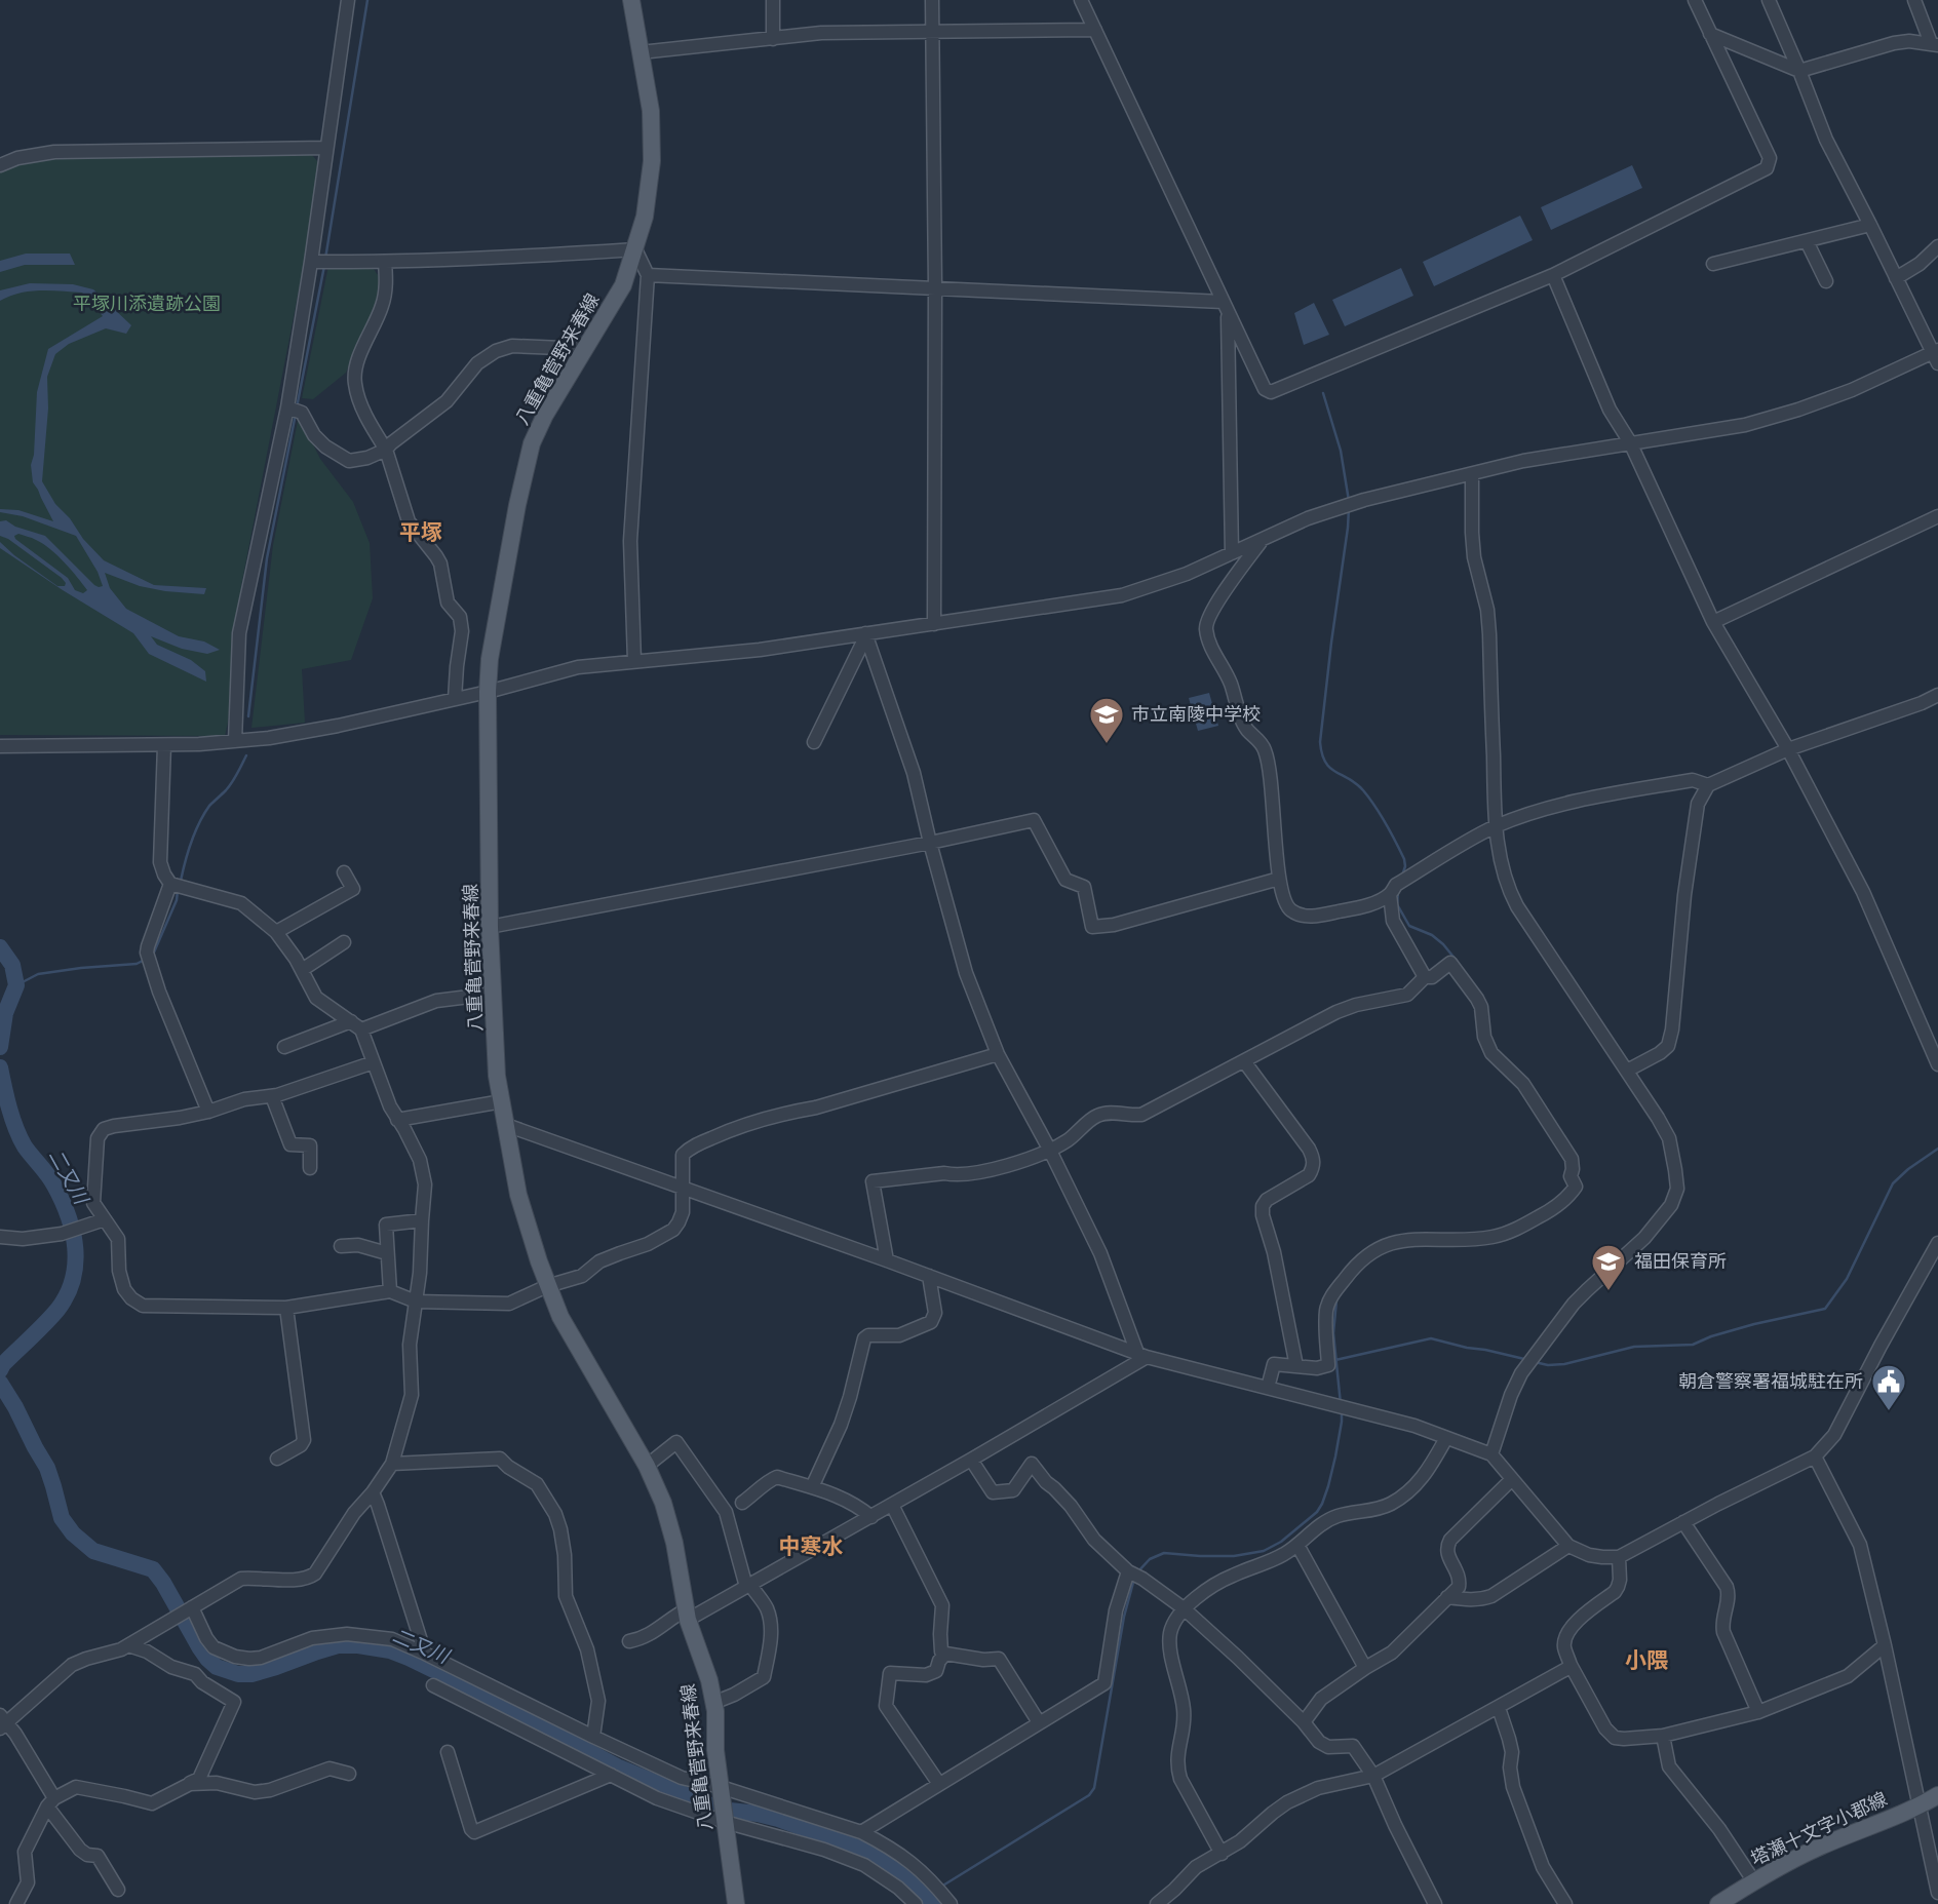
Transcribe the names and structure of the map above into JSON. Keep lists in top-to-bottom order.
{
  "streets": {
    "main road": ["八重亀菅野来春線", "塔瀬十文字小郡線"]
  },
  "districts": ["平塚", "中寒水", "小隈"],
  "water": ["二又川"],
  "parks": ["平塚川添遺跡公園"],
  "places": {
    "school or university": ["市立南陵中学校", "福田保育所"],
    "public building": ["朝倉警察署福城駐在所"]
  }
}
